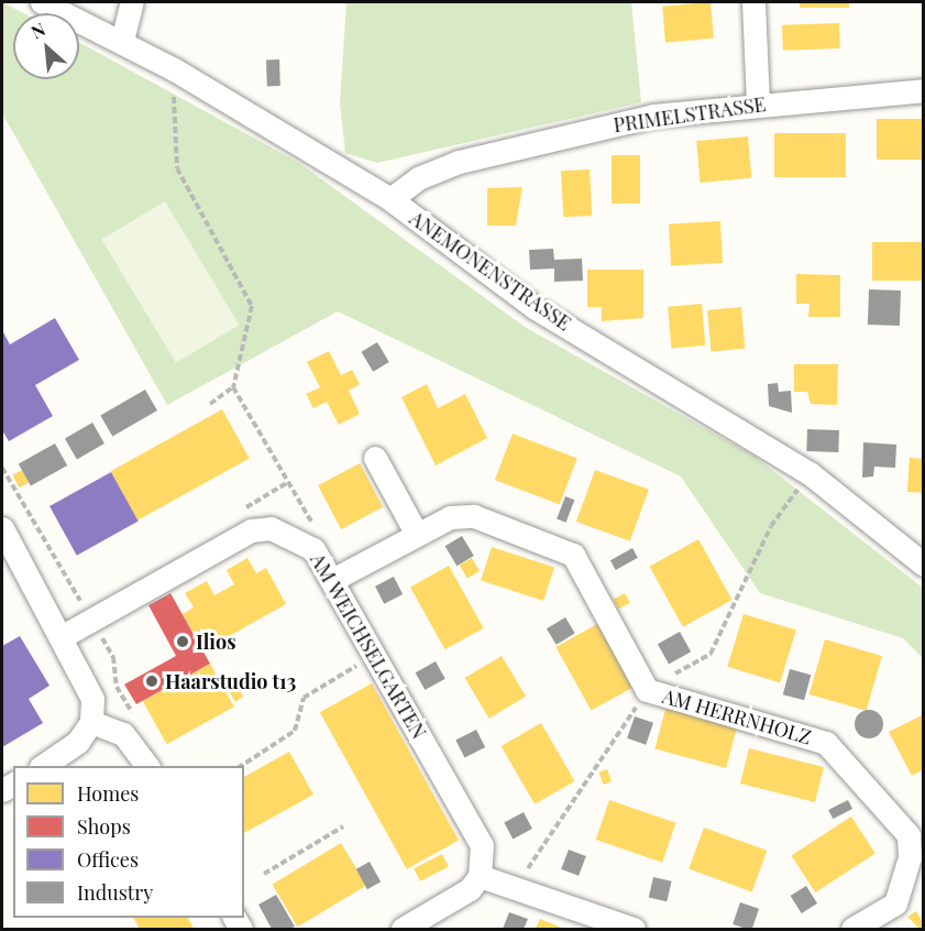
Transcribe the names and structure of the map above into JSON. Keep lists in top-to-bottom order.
{
  "streets": {
    "street": [
      "PRIMELSTRASSE",
      "ANEMONENSTRASSE",
      "AM WEICHSELGARTEN",
      "AM HERRNHOLZ"
    ]
  },
  "crossings": [
    ["PRIMELSTRASSE", "ANEMONENSTRASSE"],
    ["AM WEICHSELGARTEN", "AM HERRNHOLZ"]
  ],
  "places": ["Ilios", "Haarstudio t13"],
  "legend": [
    "Homes",
    "Shops",
    "Offices",
    "Industry"
  ],
  "north": "top left"
}
